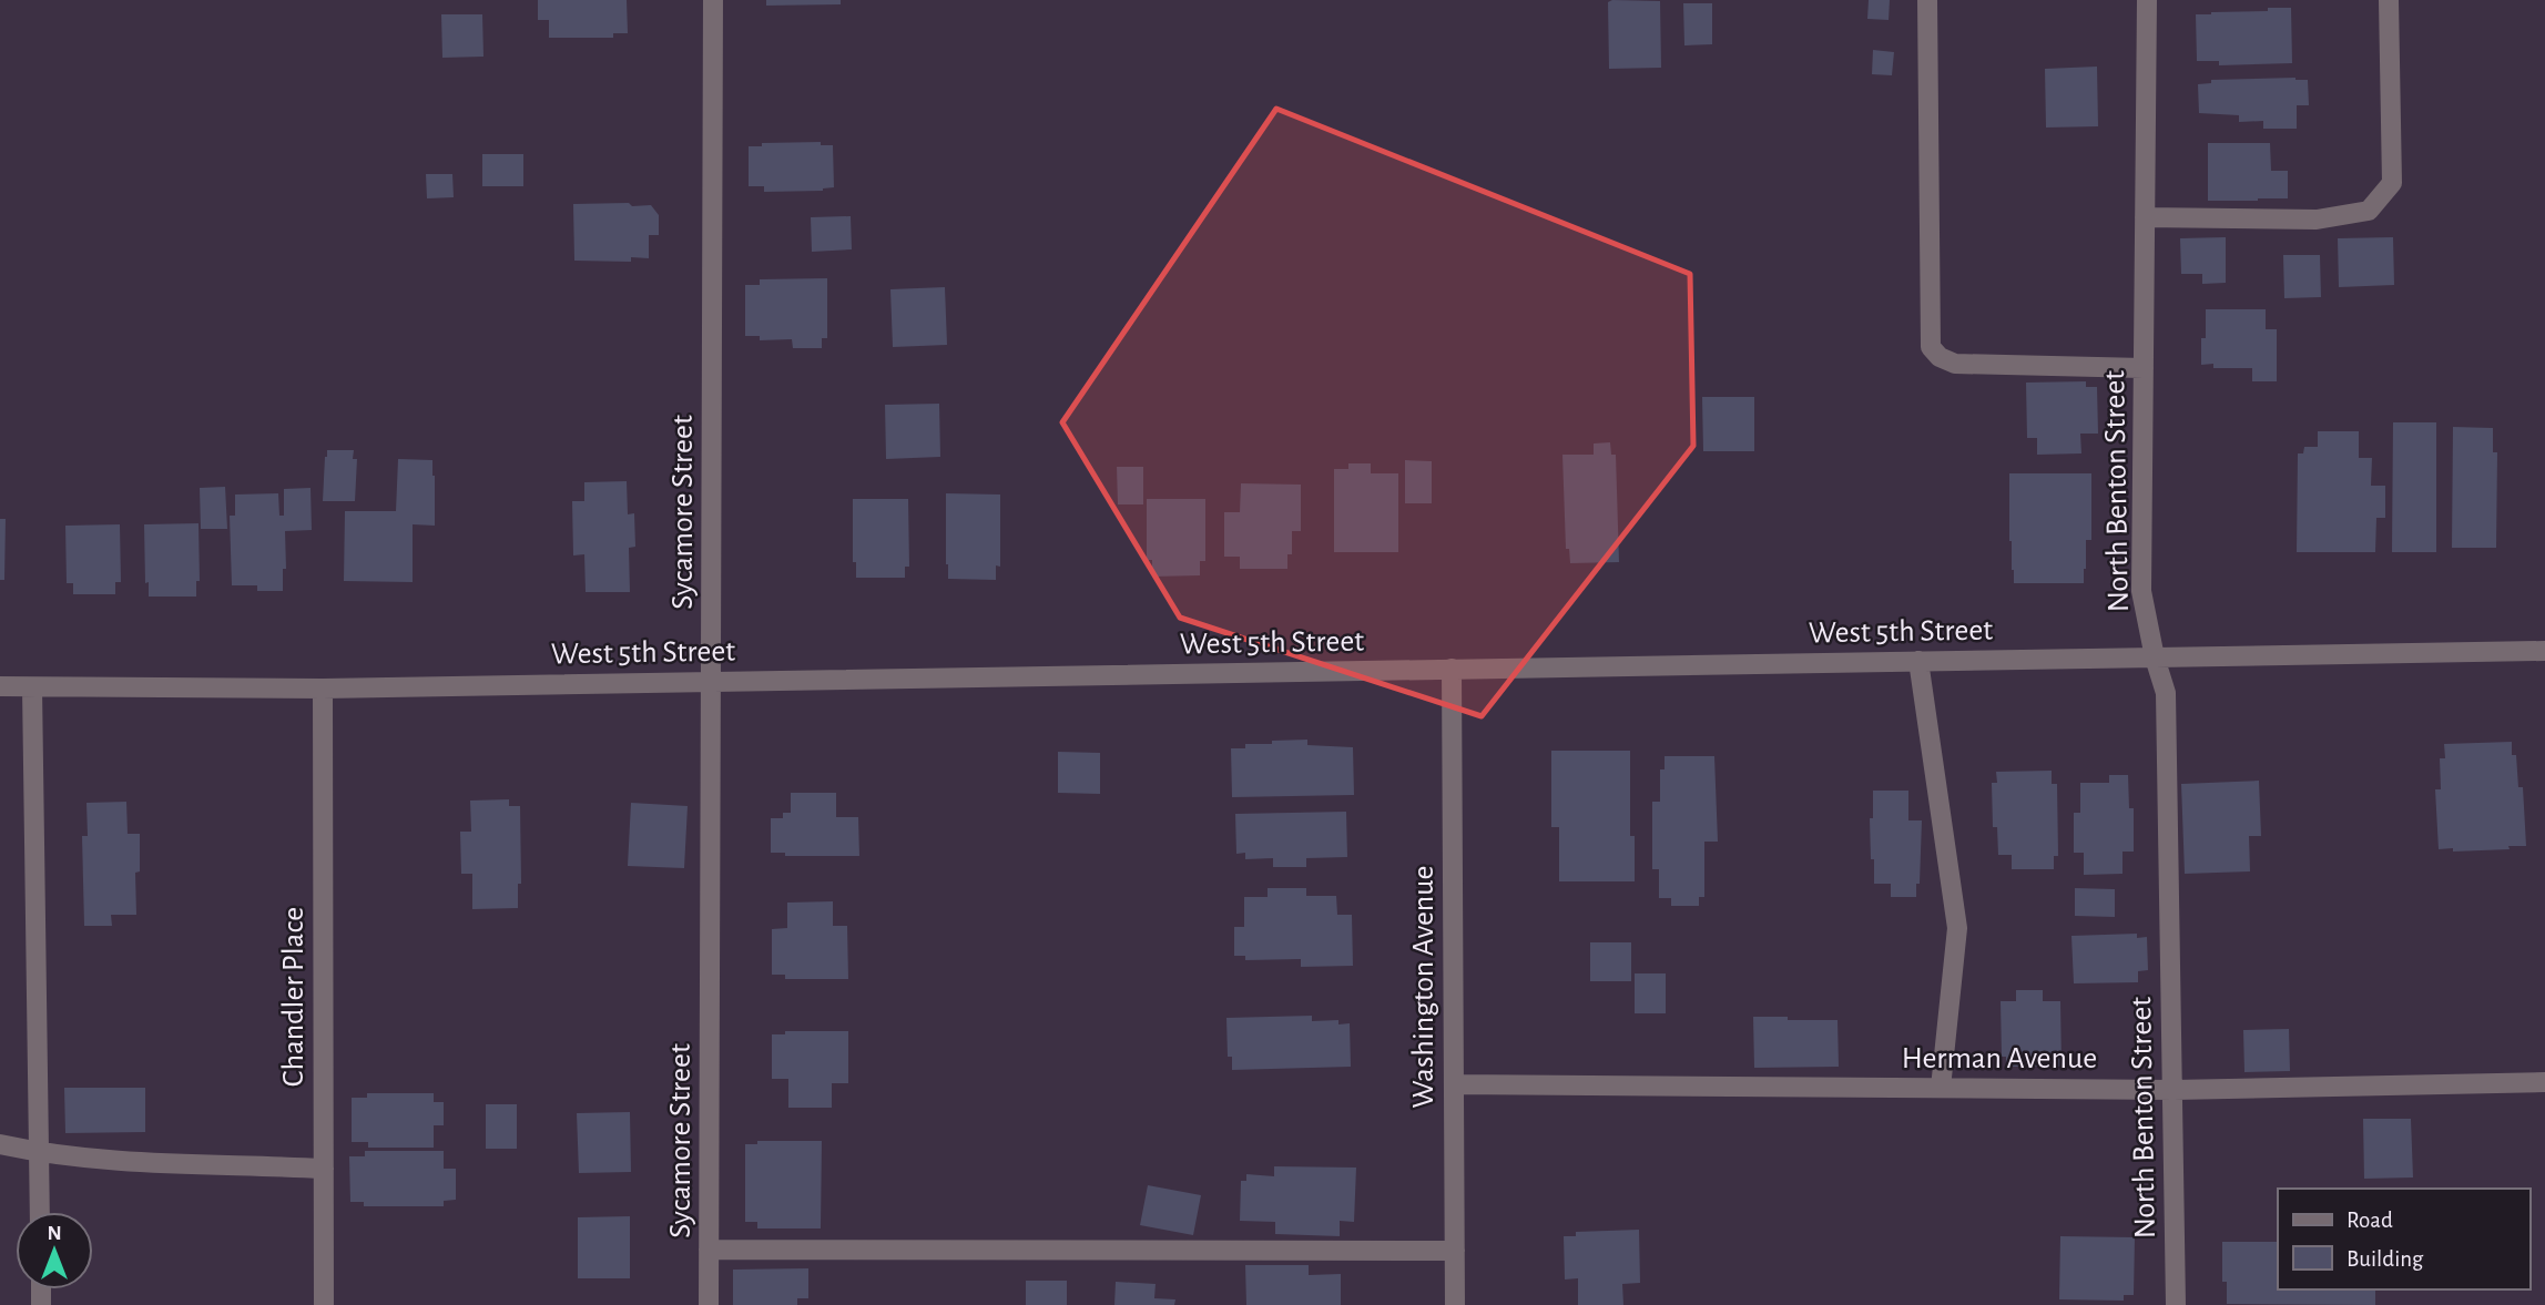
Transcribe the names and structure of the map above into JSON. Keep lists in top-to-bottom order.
{
  "streets": {
    "street": [
      "North Benton Street",
      "Sycamore Street",
      "West 5th Street",
      "Washington Avenue",
      "Chandler Place",
      "Herman Avenue"
    ]
  },
  "crossings": [
    ["North Benton Street", "West 5th Street"],
    ["North Benton Street", "Herman Avenue"],
    ["Sycamore Street", "West 5th Street"],
    ["West 5th Street", "Washington Avenue"],
    ["West 5th Street", "Chandler Place"],
    ["Washington Avenue", "Herman Avenue"]
  ],
  "legend": ["Road", "Building"],
  "north": "top"
}
